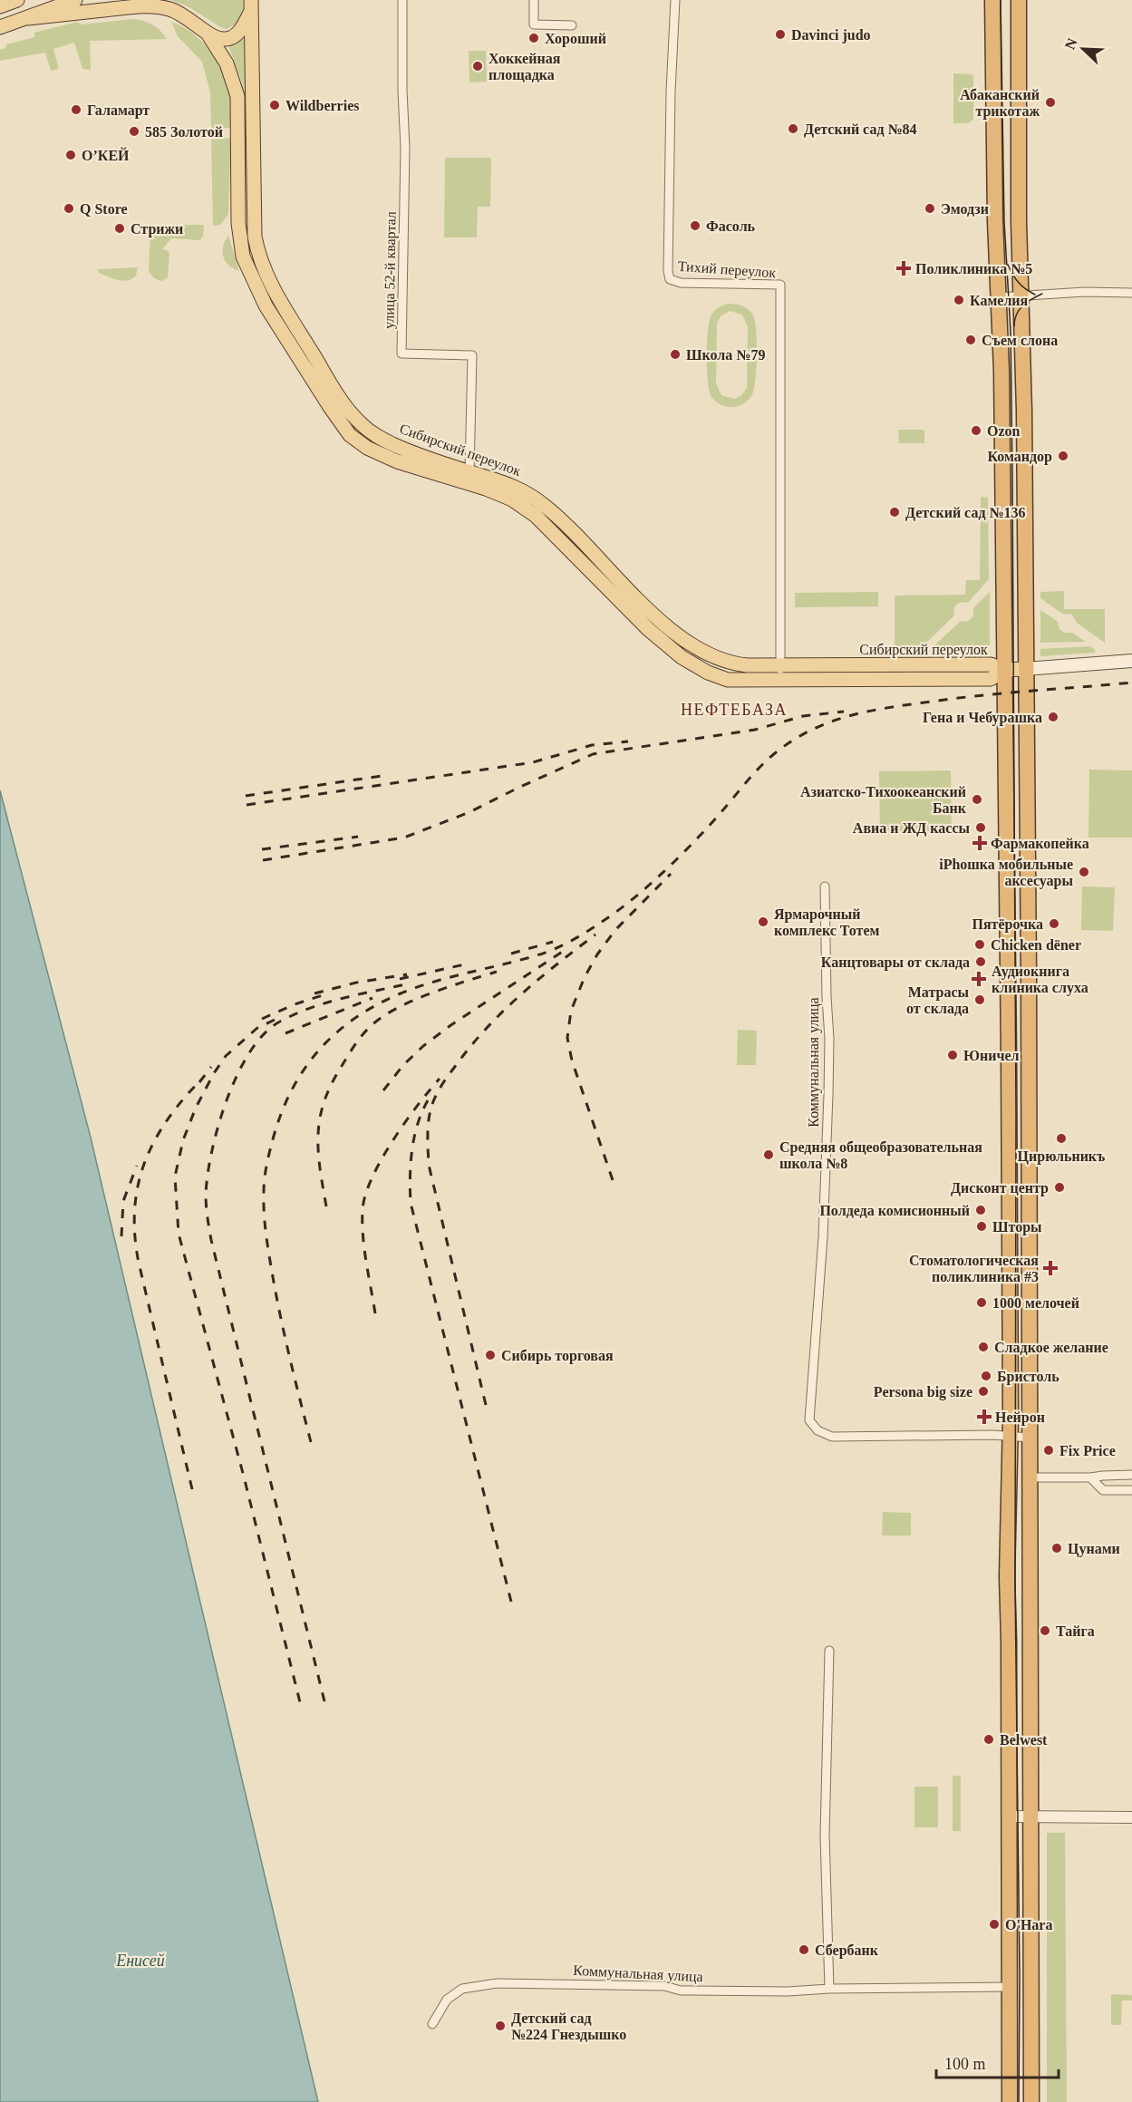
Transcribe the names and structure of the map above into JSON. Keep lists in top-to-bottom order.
{
  "streets": {
    "main road": ["Сибирский переулок"],
    "street": ["Тихий переулок", "улица 52-й квартал", "Коммунальная улица"]
  },
  "crossings": [
    ["Тихий переулок", "Сибирский переулок"],
    ["улица 52-й квартал", "Сибирский переулок"]
  ],
  "districts": ["НЕФТЕБАЗА"],
  "water": ["Енисей"],
  "places": {
    "other": [
      "Davinci judo",
      "Хороший",
      "Хоккейная площадка",
      "Абаканский трикотаж",
      "Wildberries",
      "Галамарт",
      "Детский сад №84",
      "585 Золотой",
      "О’КЕЙ",
      "Q Store",
      "Эмодзи",
      "Фасоль",
      "Стрижи",
      "Камелия",
      "Съем слона",
      "Школа №79",
      "Ozon",
      "Командор",
      "Детский сад №136",
      "Гена и Чебурашка",
      "Азиатско-Тихоокеанский Банк",
      "Авиа и ЖД кассы",
      "iPhoшка мобильные аксесуары",
      "Ярмарочный комплекс Тотем",
      "Пятёрочка",
      "Chicken dëner",
      "Канцтовары от склада",
      "Матрасы от склада",
      "Юничел",
      "Цирюльникъ",
      "Средняя общеобразовательная школа №8",
      "Дисконт центр",
      "Полдеда комисионный",
      "Шторы",
      "1000 мелочей",
      "Сладкое желание",
      "Сибирь торговая",
      "Бристоль",
      "Persona big size",
      "Fix Price",
      "Цунами",
      "Тайга",
      "Belwest",
      "O'Hara",
      "Сбербанк",
      "Детский сад №224 Гнездышко"
    ],
    "health": [
      "Поликлиника №5",
      "Фармакопейка",
      "Аудиокнига клиника слуха",
      "Стоматологическая поликлиника #3",
      "Нейрон"
    ]
  },
  "scale_bar": "100 m",
  "north": "top left"
}
